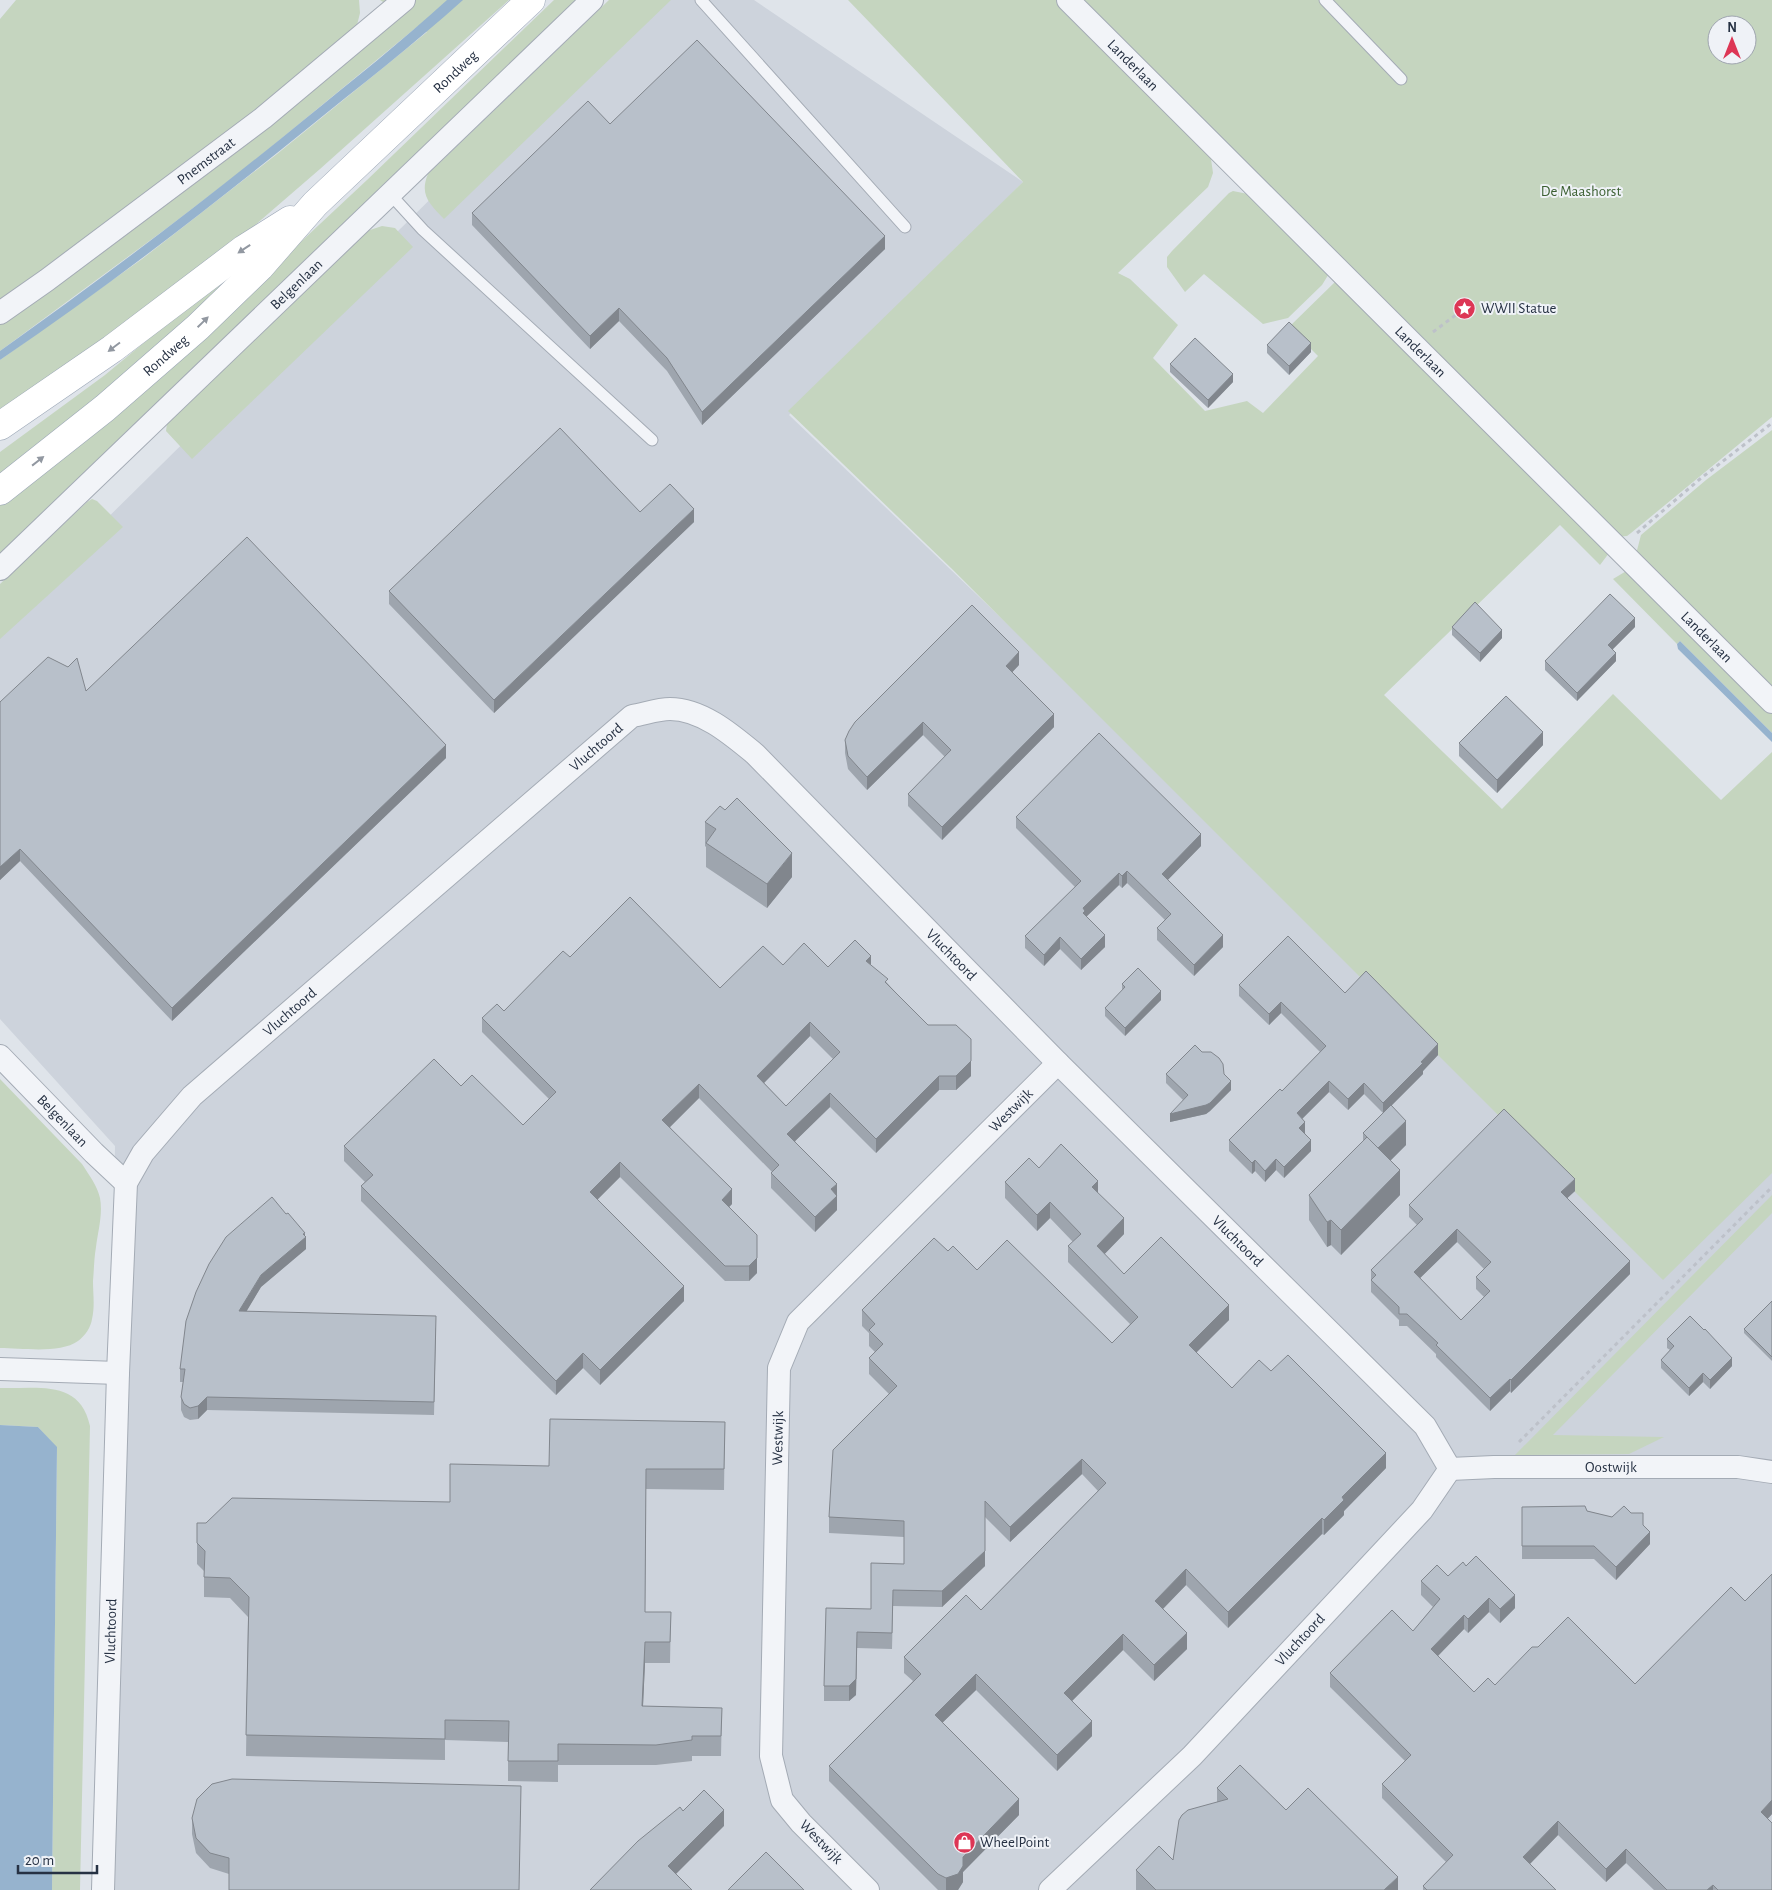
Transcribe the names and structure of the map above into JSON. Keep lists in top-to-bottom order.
{
  "streets": {
    "main road": ["Rondweg"],
    "street": [
      "Landerlaan",
      "Pnemstraat",
      "Belgenlaan",
      "Vluchtoord",
      "Westwijk",
      "Oostwijk"
    ]
  },
  "crossings": [
    ["Belgenlaan", "Vluchtoord"],
    ["Vluchtoord", "Westwijk"],
    ["Vluchtoord", "Oostwijk"]
  ],
  "parks": ["De Maashorst"],
  "places": {
    "place": ["WWII Statue"],
    "shop": ["WheelPoint"]
  },
  "scale_bar": "20 m",
  "north": "top"
}
